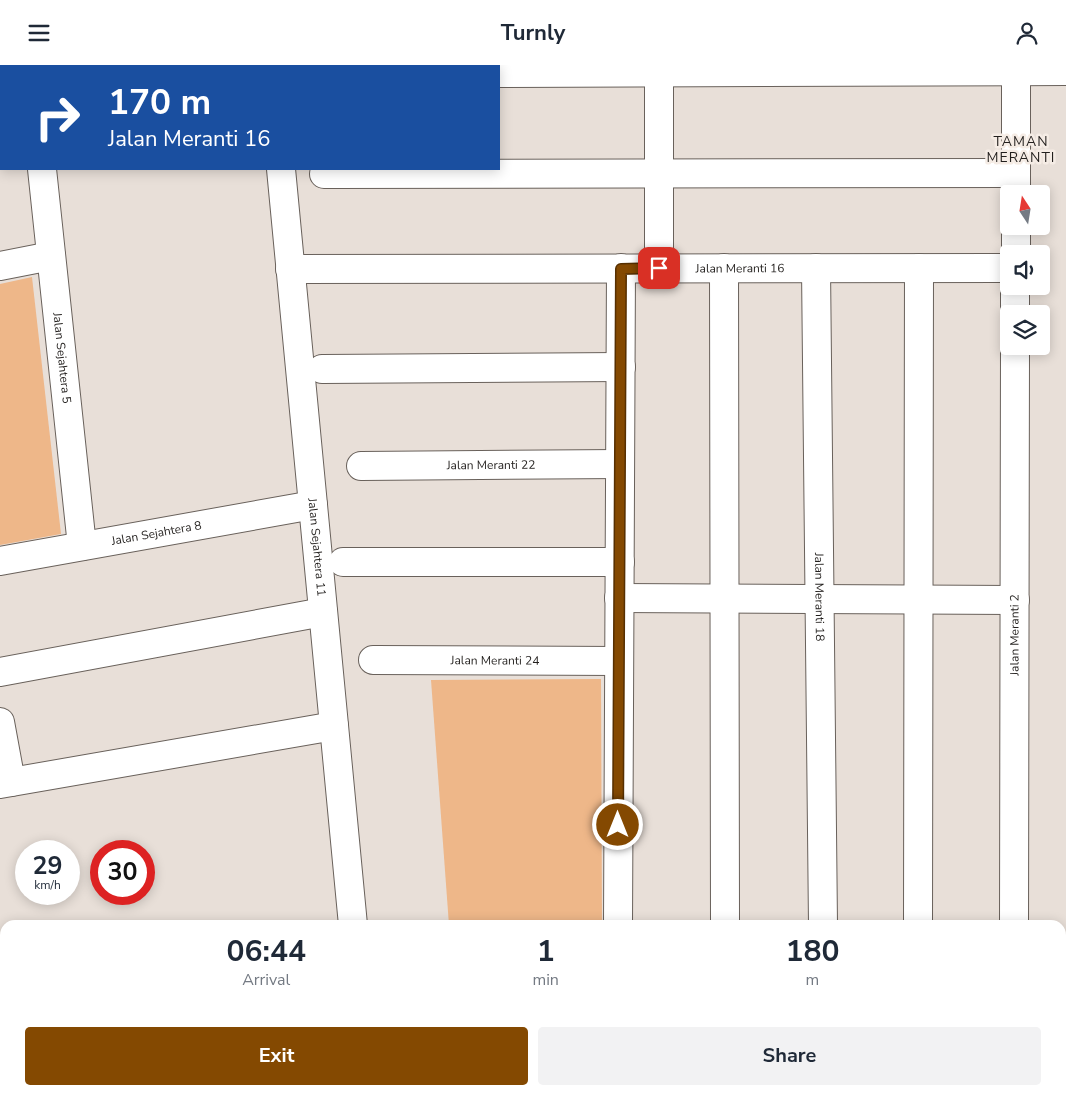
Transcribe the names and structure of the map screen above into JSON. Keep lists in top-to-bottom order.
{
  "streets": {
    "street": [
      "Jalan Meranti 16",
      "Jalan Sejahtera 5",
      "Jalan Meranti 22",
      "Jalan Sejahtera 8",
      "Jalan Sejahtera 11",
      "Jalan Meranti 18",
      "Jalan Meranti 2",
      "Jalan Meranti 24"
    ]
  },
  "crossings": [
    ["Jalan Meranti 16", "Jalan Sejahtera 11"],
    ["Jalan Meranti 16", "Jalan Meranti 18"],
    ["Jalan Sejahtera 5", "Jalan Sejahtera 8"],
    ["Jalan Sejahtera 8", "Jalan Sejahtera 11"]
  ],
  "districts": ["TAMAN MERANTI"],
  "north": "top",
  "page": {
    "header": "Turnly",
    "turn": ["170 m", "Jalan Meranti 16"],
    "speed": "29 km/h",
    "limit": "30",
    "eta": [
      "06:44",
      "Arrival",
      "1",
      "min",
      "180",
      "m"
    ],
    "buttons": ["Exit", "Share"]
  }
}
